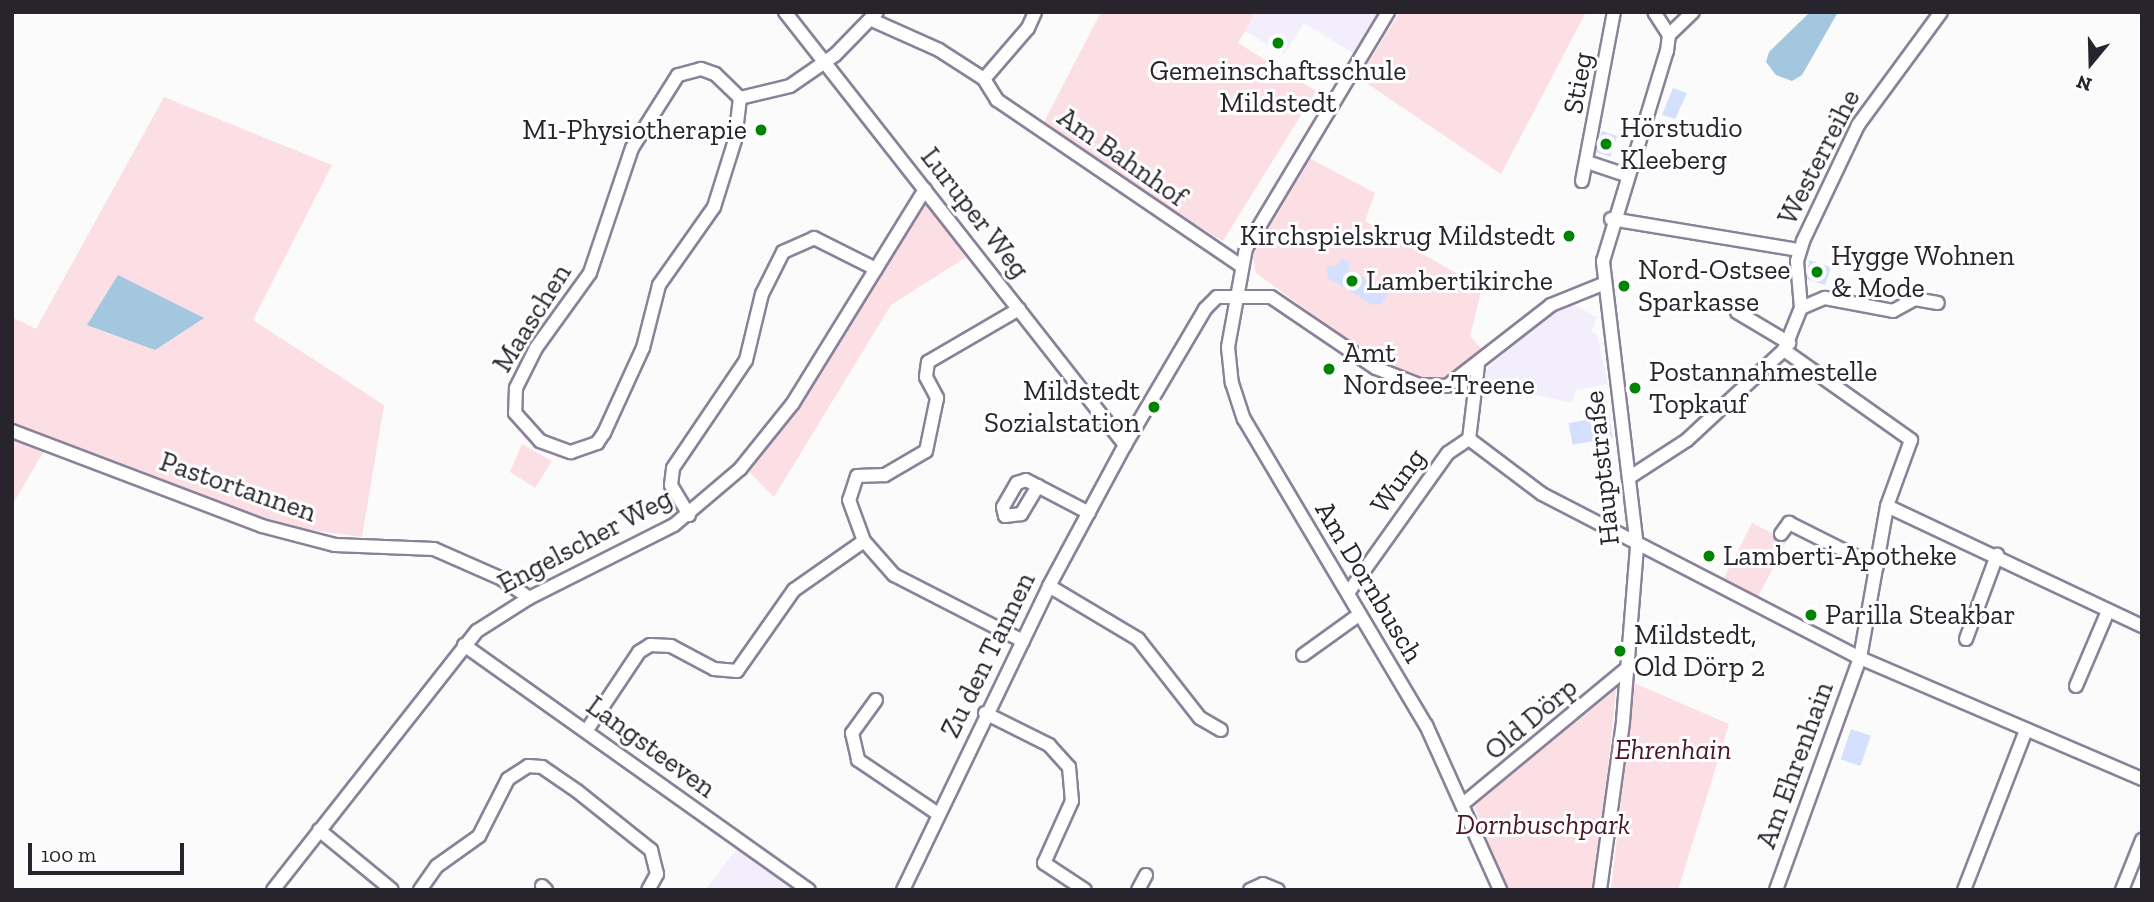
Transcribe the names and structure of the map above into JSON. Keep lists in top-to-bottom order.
{
  "streets": {
    "street": [
      "Stieg",
      "Am Bahnhof",
      "Westerreihe",
      "Luruper Weg",
      "Maaschen",
      "Hauptstraße",
      "Wung",
      "Pastortannen",
      "Engelscher Weg",
      "Am Dornbusch",
      "Zu den Tannen",
      "Old Dörp",
      "Langsteeven",
      "Am Ehrenhain"
    ]
  },
  "crossings": [
    ["Am Bahnhof", "Am Dornbusch"],
    ["Westerreihe", "Hauptstraße"],
    ["Westerreihe", "Am Ehrenhain"],
    ["Luruper Weg", "Engelscher Weg"],
    ["Luruper Weg", "Zu den Tannen"],
    ["Hauptstraße", "Old Dörp"],
    ["Wung", "Am Dornbusch"],
    ["Pastortannen", "Engelscher Weg"],
    ["Engelscher Weg", "Langsteeven"],
    ["Am Dornbusch", "Old Dörp"]
  ],
  "parks": ["Ehrenhain", "Dornbuschpark"],
  "places": [
    "Gemeinschaftsschule Mildstedt",
    "M1-Physiotherapie",
    "Hörstudio Kleeberg",
    "Kirchspielskrug Mildstedt",
    "Hygge Wohnen & Mode",
    "Lambertikirche",
    "Nord-Ostsee Sparkasse",
    "Amt Nordsee-Treene",
    "Postannahmestelle Topkauf",
    "Mildstedt Sozialstation",
    "Lamberti-Apotheke",
    "Parilla Steakbar",
    "Mildstedt, Old Dörp 2"
  ],
  "scale_bar": "100 m",
  "north": "bottom"
}
